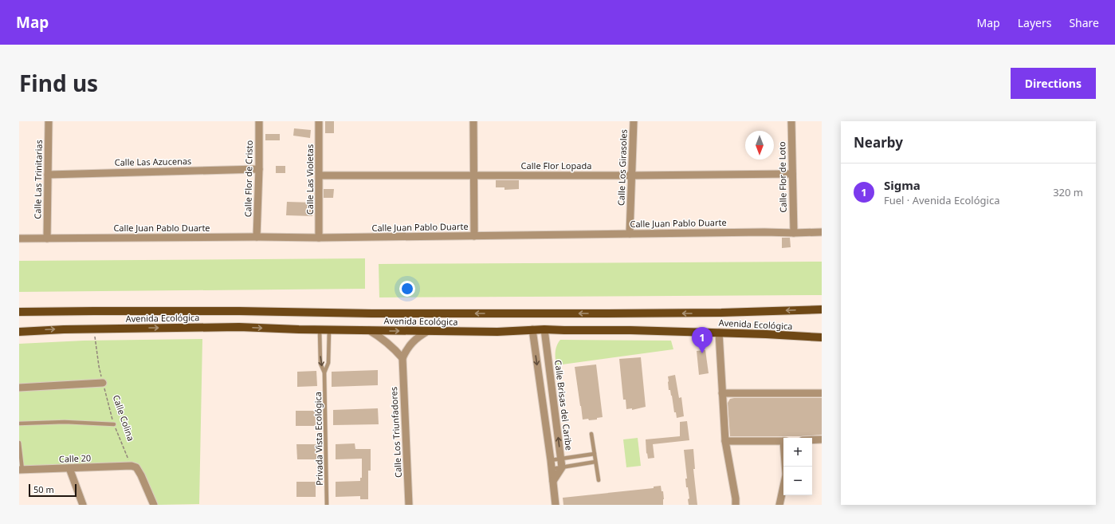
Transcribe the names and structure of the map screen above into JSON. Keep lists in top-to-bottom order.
{
  "streets": {
    "main road": ["Avenida Ecológica"],
    "street": [
      "Calle Las Azucenas",
      "Calle Flor Lopada",
      "Calle Los Girasoles",
      "Calle Flor de Loto",
      "Calle Flor de Cristo",
      "Calle Las Trinitarias",
      "Calle Las Violetas",
      "Calle Juan Pablo Duarte",
      "Calle Brisas del Caribe",
      "Calle Los Triunfadores",
      "Calle 20"
    ],
    "lane": ["Privada Vista Ecológica"],
    "path": ["Calle Colina"]
  },
  "crossings": [
    ["Calle Las Azucenas", "Calle Flor de Cristo"],
    ["Calle Las Azucenas", "Calle Las Trinitarias"],
    ["Calle Flor Lopada", "Calle Los Girasoles"],
    ["Calle Flor Lopada", "Calle Flor de Loto"],
    ["Calle Flor Lopada", "Calle Las Violetas"],
    ["Calle Los Girasoles", "Calle Juan Pablo Duarte"],
    ["Calle Flor de Loto", "Calle Juan Pablo Duarte"],
    ["Calle Flor de Cristo", "Calle Juan Pablo Duarte"],
    ["Calle Las Trinitarias", "Calle Juan Pablo Duarte"],
    ["Calle Las Violetas", "Calle Juan Pablo Duarte"],
    ["Avenida Ecológica", "Calle Brisas del Caribe"],
    ["Avenida Ecológica", "Calle Colina"],
    ["Avenida Ecológica", "Privada Vista Ecológica"],
    ["Calle Colina", "Calle 20"]
  ],
  "scale_bar": "50 m",
  "north": "bottom",
  "page": {
    "header": "Map",
    "nav": ["Map", "Layers", "Share"],
    "title": "Find us",
    "buttons": "Directions",
    "heading": "Nearby",
    "list": [
      {
        "mark": "1",
        "name": "Sigma",
        "note": "Fuel · Avenida Ecológica",
        "value": "320 m"
      }
    ],
    "pins": "1",
    "map_buttons": ["+", "−"],
    "scale": "50 m"
  }
}
